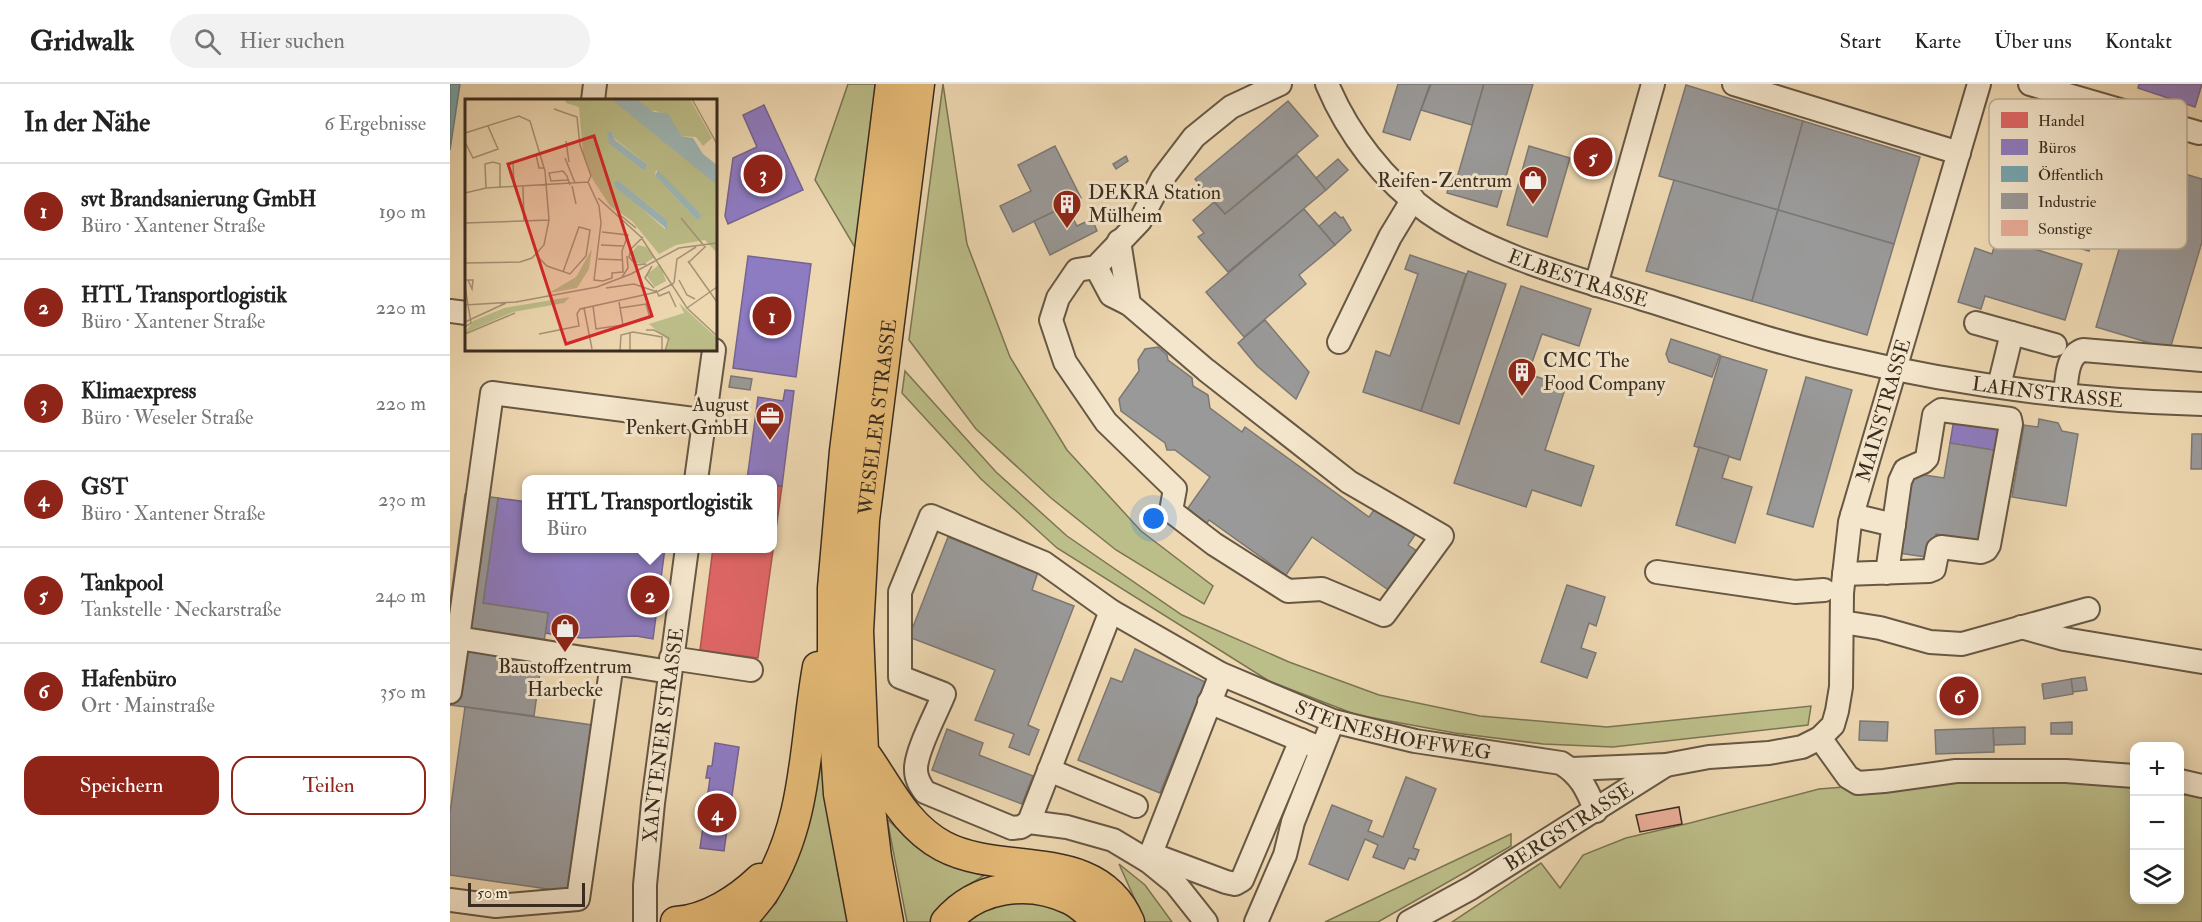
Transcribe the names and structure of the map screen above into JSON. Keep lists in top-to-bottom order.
{
  "streets": {
    "main road": ["WESELER STRASSE"],
    "street": [
      "ELBESTRASSE",
      "LAHNSTRASSE",
      "MAINSTRASSE",
      "STEINESHOFFWEG",
      "XANTENER STRASSE",
      "BERGSTRASSE"
    ]
  },
  "crossings": [
    ["ELBESTRASSE", "LAHNSTRASSE"],
    ["ELBESTRASSE", "MAINSTRASSE"],
    ["LAHNSTRASSE", "MAINSTRASSE"],
    ["MAINSTRASSE", "STEINESHOFFWEG"],
    ["STEINESHOFFWEG", "BERGSTRASSE"]
  ],
  "places": {
    "shop": ["Reifen-Zentrum", "Baustoffzentrum Harbecke"],
    "building": ["DEKRA Station Mülheim", "CMC The Food Company"],
    "office": ["August Penkert GmbH"]
  },
  "legend": [
    "Handel",
    "Büros",
    "Öffentlich",
    "Industrie",
    "Sonstige"
  ],
  "scale_bar": "50 m",
  "page": {
    "header": "Gridwalk",
    "search": "Hier suchen",
    "nav": [
      "Start",
      "Karte",
      "Über uns",
      "Kontakt"
    ],
    "heading": ["In der Nähe", "6 Ergebnisse"],
    "pins": [
      "5",
      "3",
      "1",
      "2",
      "6",
      "4"
    ],
    "list": [
      {
        "mark": "1",
        "name": "svt Brandsanierung GmbH",
        "note": "Büro · Xantener Straße",
        "value": "190 m"
      },
      {
        "mark": "2",
        "name": "HTL Transportlogistik",
        "note": "Büro · Xantener Straße",
        "value": "220 m"
      },
      {
        "mark": "3",
        "name": "Klimaexpress",
        "note": "Büro · Weseler Straße",
        "value": "220 m"
      },
      {
        "mark": "4",
        "name": "GST",
        "note": "Büro · Xantener Straße",
        "value": "230 m"
      },
      {
        "mark": "5",
        "name": "Tankpool",
        "note": "Tankstelle · Neckarstraße",
        "value": "240 m"
      },
      {
        "mark": "6",
        "name": "Hafenbüro",
        "note": "Ort · Mainstraße",
        "value": "350 m"
      }
    ],
    "popup": ["HTL Transportlogistik", "Büro"],
    "buttons": ["Speichern", "Teilen"],
    "map_buttons": ["+", "−"],
    "scale": "50 m"
  }
}
